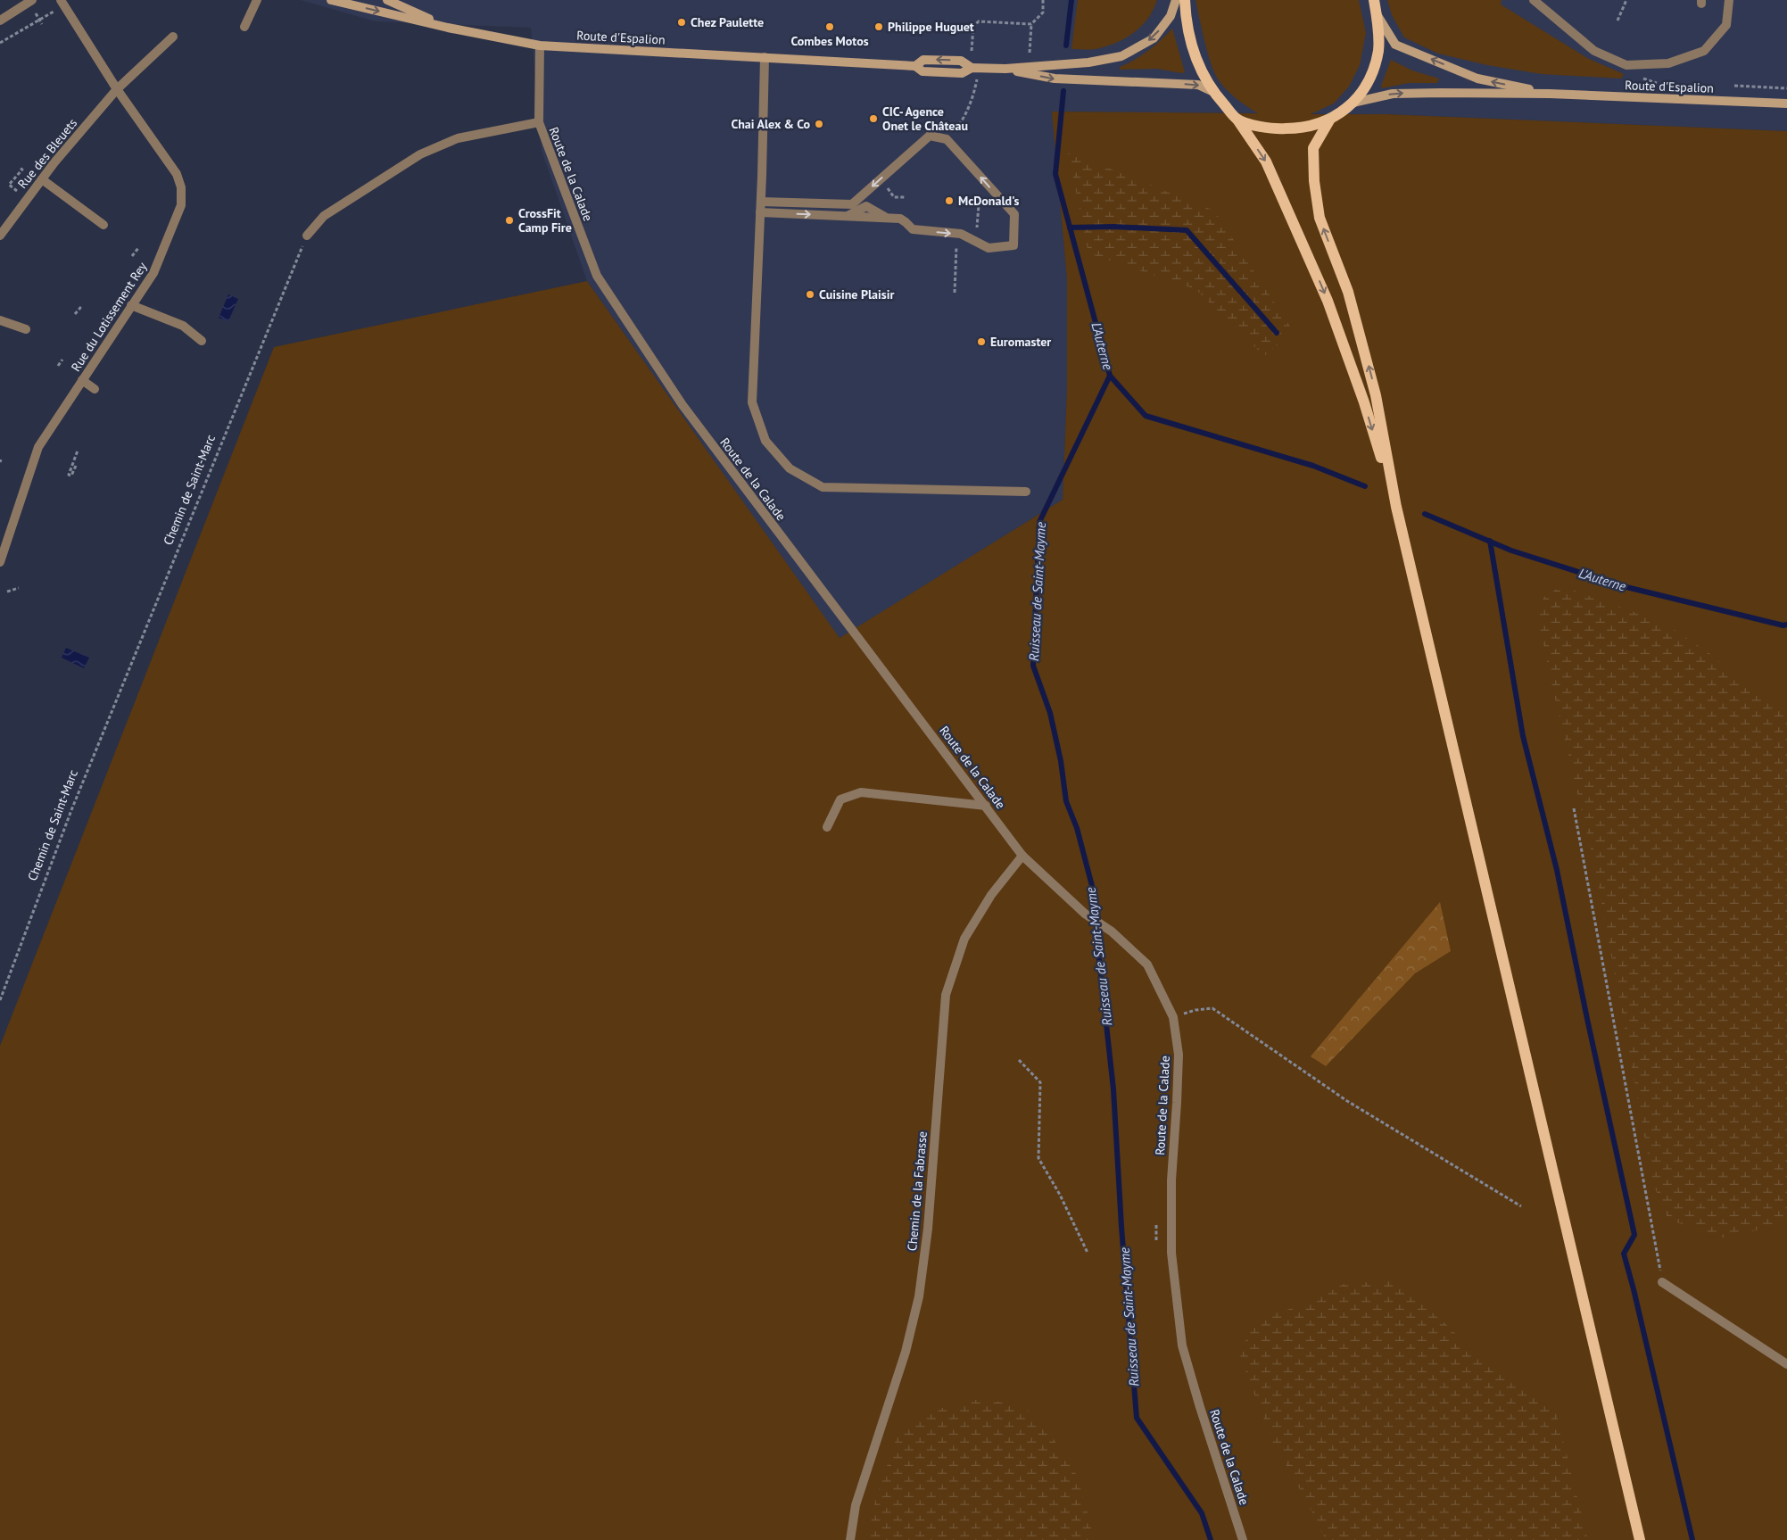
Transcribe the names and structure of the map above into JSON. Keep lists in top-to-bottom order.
{
  "streets": {
    "main road": ["Route d'Espalion"],
    "street": [
      "Rue des Bleuets",
      "Route de la Calade",
      "Rue du Lotissement Rey",
      "Chemin de la Fabrasse"
    ],
    "path": ["Chemin de Saint-Marc"]
  },
  "crossings": [
    ["Route d'Espalion", "Route de la Calade"],
    ["Rue des Bleuets", "Rue du Lotissement Rey"],
    ["Route de la Calade", "Chemin de la Fabrasse"]
  ],
  "water": ["L'Auterne", "Ruisseau de Saint-Mayme"],
  "places": [
    "Chez Paulette",
    "Combes Motos",
    "Philippe Huguet",
    "CIC- Agence Onet le Château",
    "Chai Alex & Co",
    "McDonald's",
    "CrossFit Camp Fire",
    "Cuisine Plaisir",
    "Euromaster"
  ]
}
